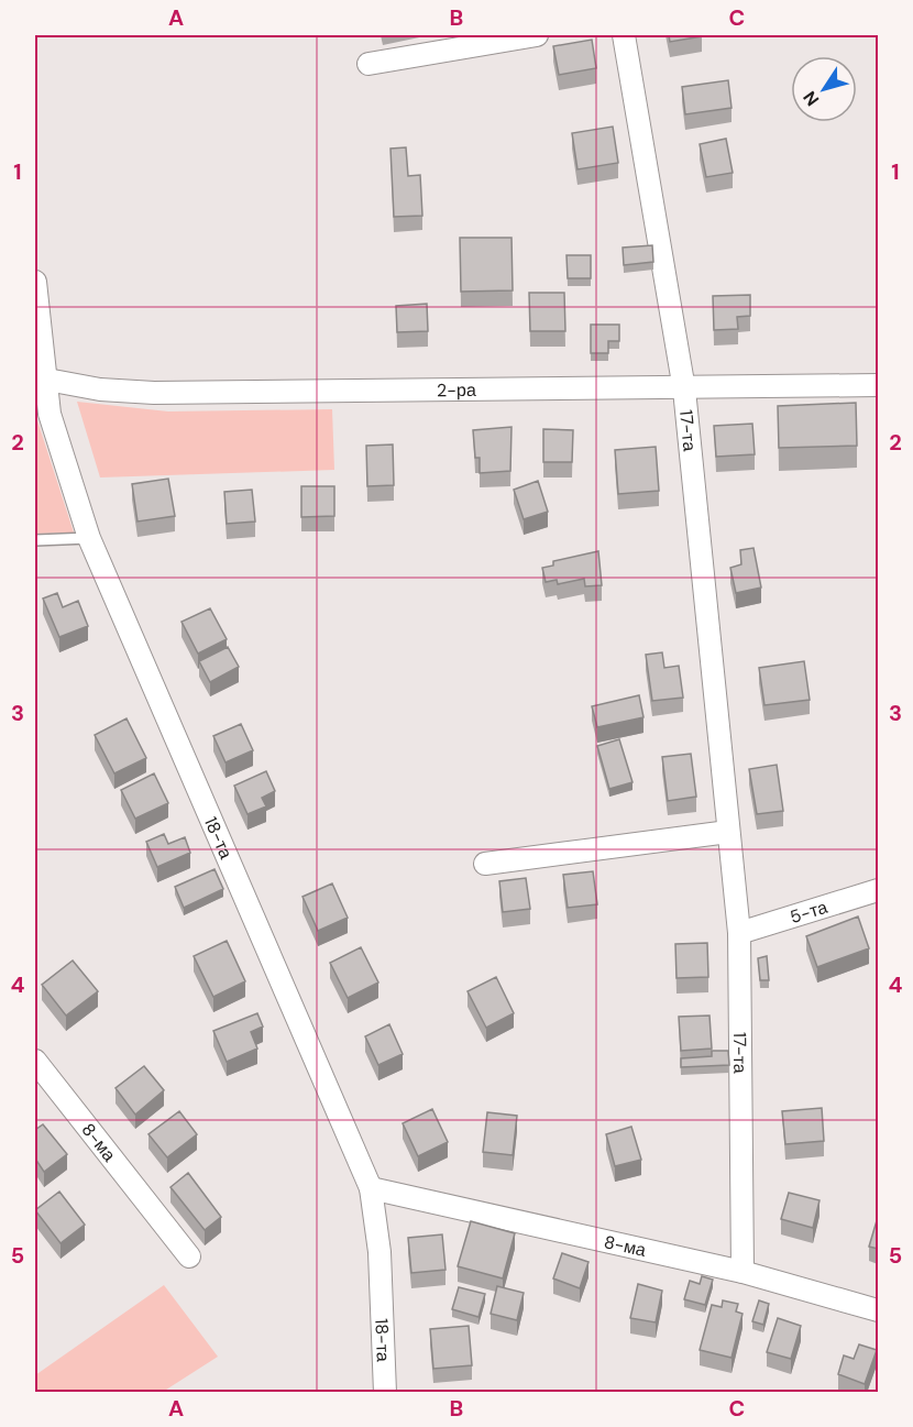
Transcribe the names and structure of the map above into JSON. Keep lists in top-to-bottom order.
{
  "streets": {
    "street": [
      "2-ра",
      "17-та",
      "18-та",
      "5-та",
      "8-ма"
    ]
  },
  "crossings": [
    ["2-ра", "17-та"],
    ["2-ра", "18-та"],
    ["17-та", "5-та"],
    ["17-та", "8-ма"],
    ["18-та", "8-ма"]
  ],
  "north": "bottom left",
  "grid": {
    "columns": ["A", "B", "C"],
    "rows": [
      "1",
      "2",
      "3",
      "4",
      "5"
    ]
  }
}
